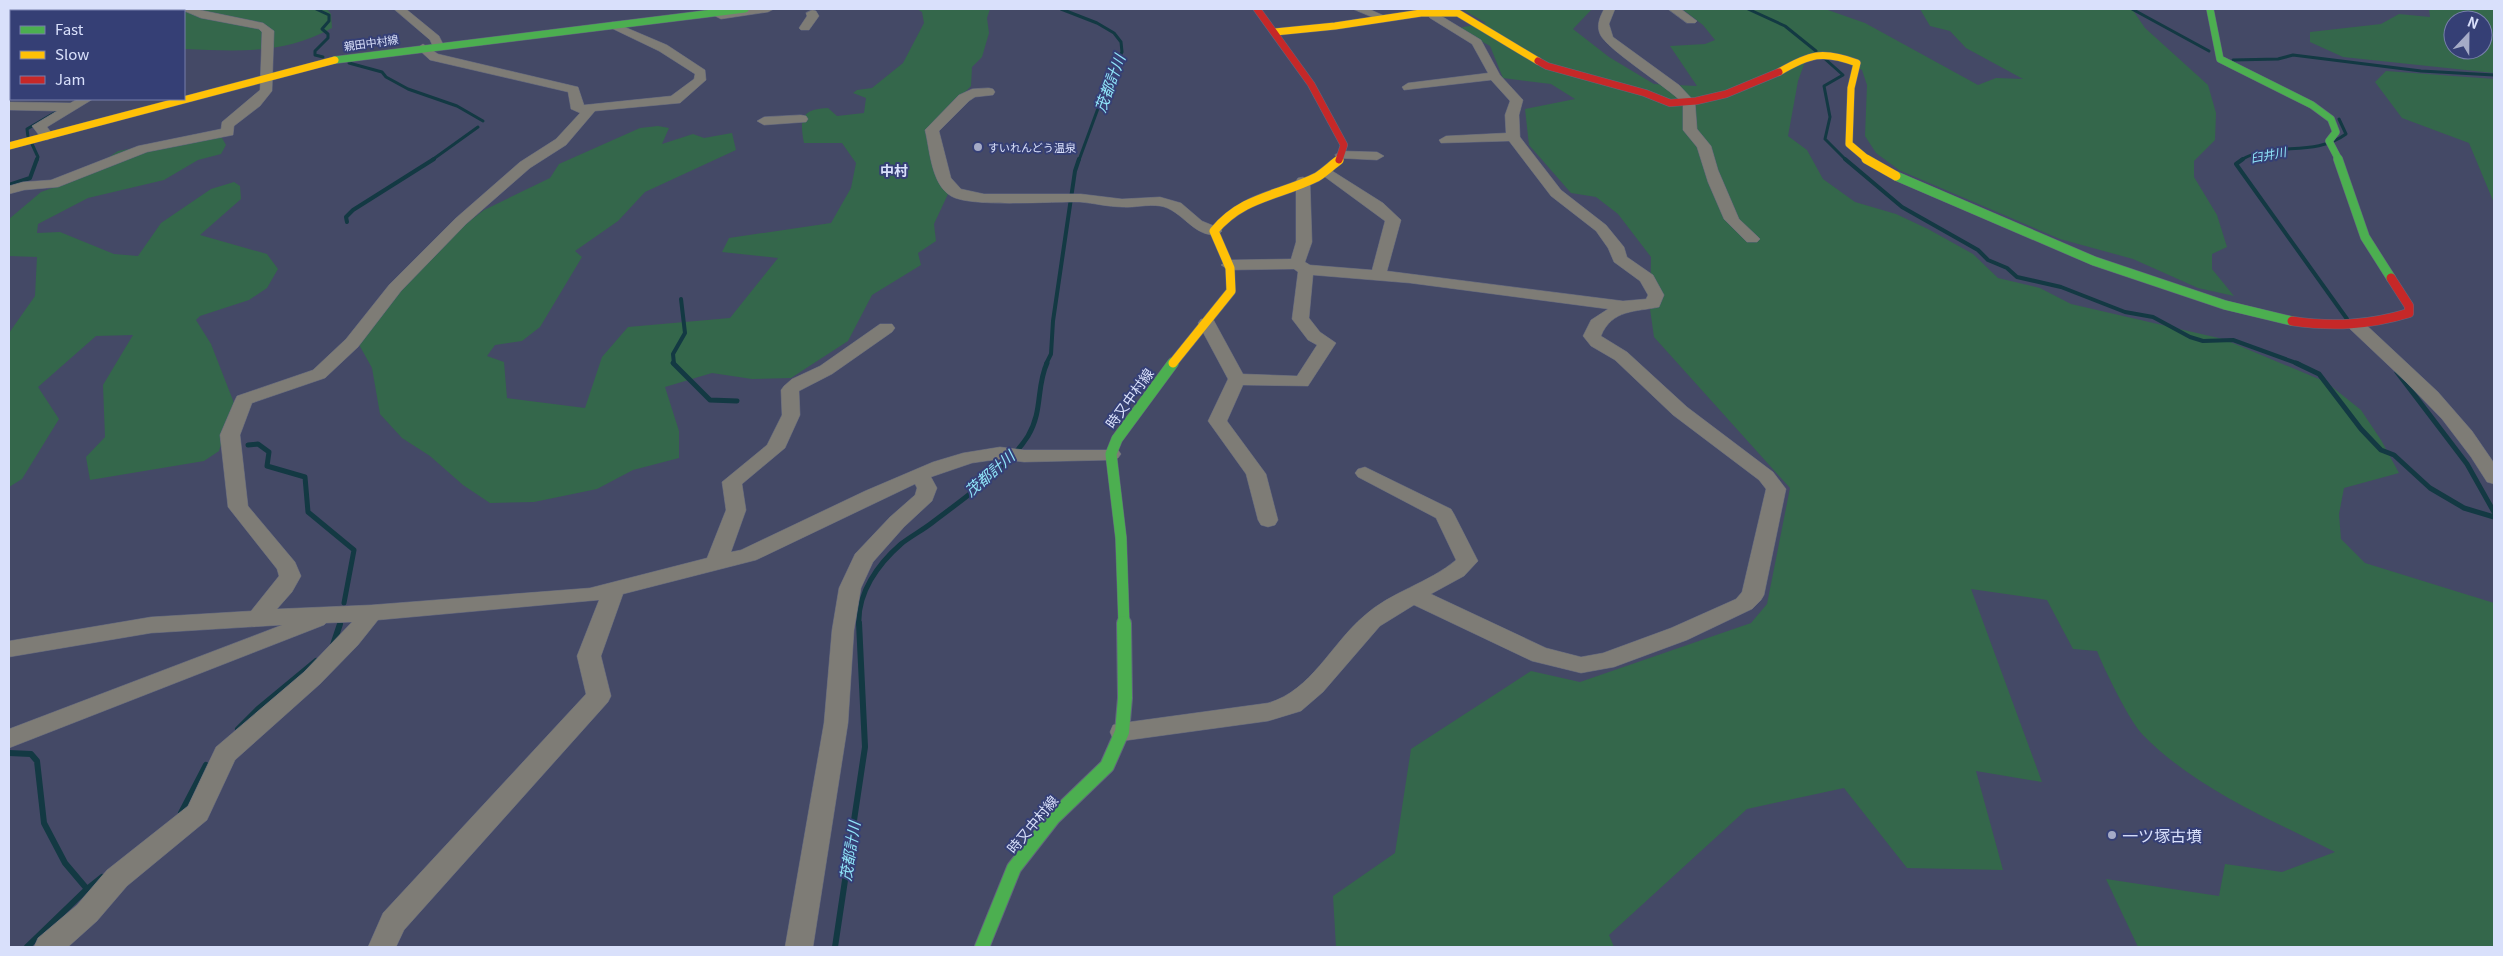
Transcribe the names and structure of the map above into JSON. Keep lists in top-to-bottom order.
{
  "streets": {
    "street": ["親田中村線", "時又中村線"]
  },
  "districts": ["中村"],
  "water": ["茂都計川", "臼井川"],
  "places": ["すいれんどう温泉", "一ツ塚古墳"],
  "legend": ["Fast", "Slow", "Jam"],
  "north": "top"
}
